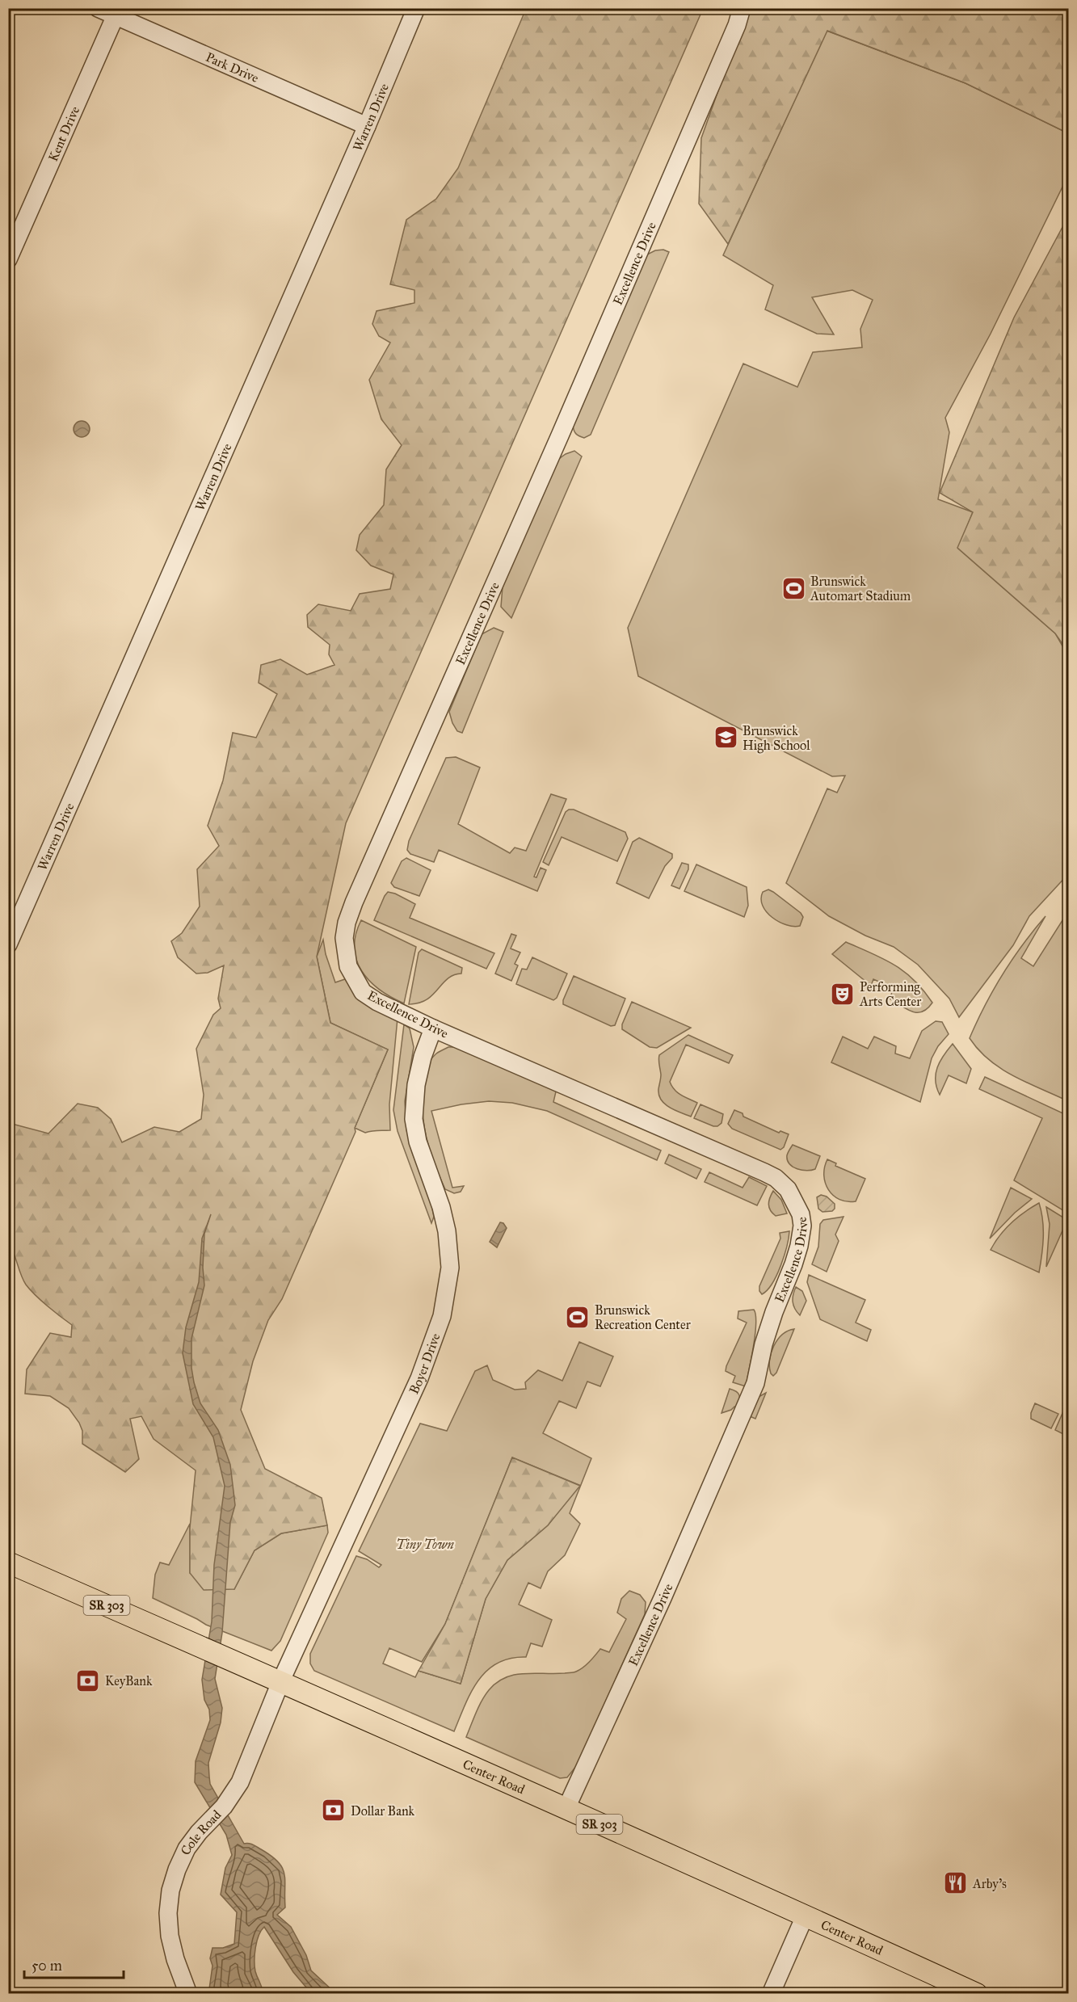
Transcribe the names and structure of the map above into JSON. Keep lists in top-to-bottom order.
{
  "streets": {
    "main road": ["SR 303", "Center Road"],
    "street": [
      "Park Drive",
      "Warren Drive",
      "Kent Drive",
      "Excellence Drive",
      "Boyer Drive",
      "Cole Road"
    ]
  },
  "crossings": [
    ["Park Drive", "Warren Drive"],
    ["Park Drive", "Kent Drive"],
    ["Excellence Drive", "Boyer Drive"],
    ["Excellence Drive", "Center Road"],
    ["Boyer Drive", "Center Road"],
    ["Boyer Drive", "Cole Road"],
    ["Center Road", "Cole Road"]
  ],
  "parks": ["Tiny Town"],
  "places": {
    "sports": ["Brunswick Automart Stadium", "Brunswick Recreation Center"],
    "school or university": ["Brunswick High School"],
    "theatre": ["Performing Arts Center"],
    "bank": ["KeyBank", "Dollar Bank"],
    "restaurant": ["Arby's"]
  },
  "scale_bar": "50 m"
}
